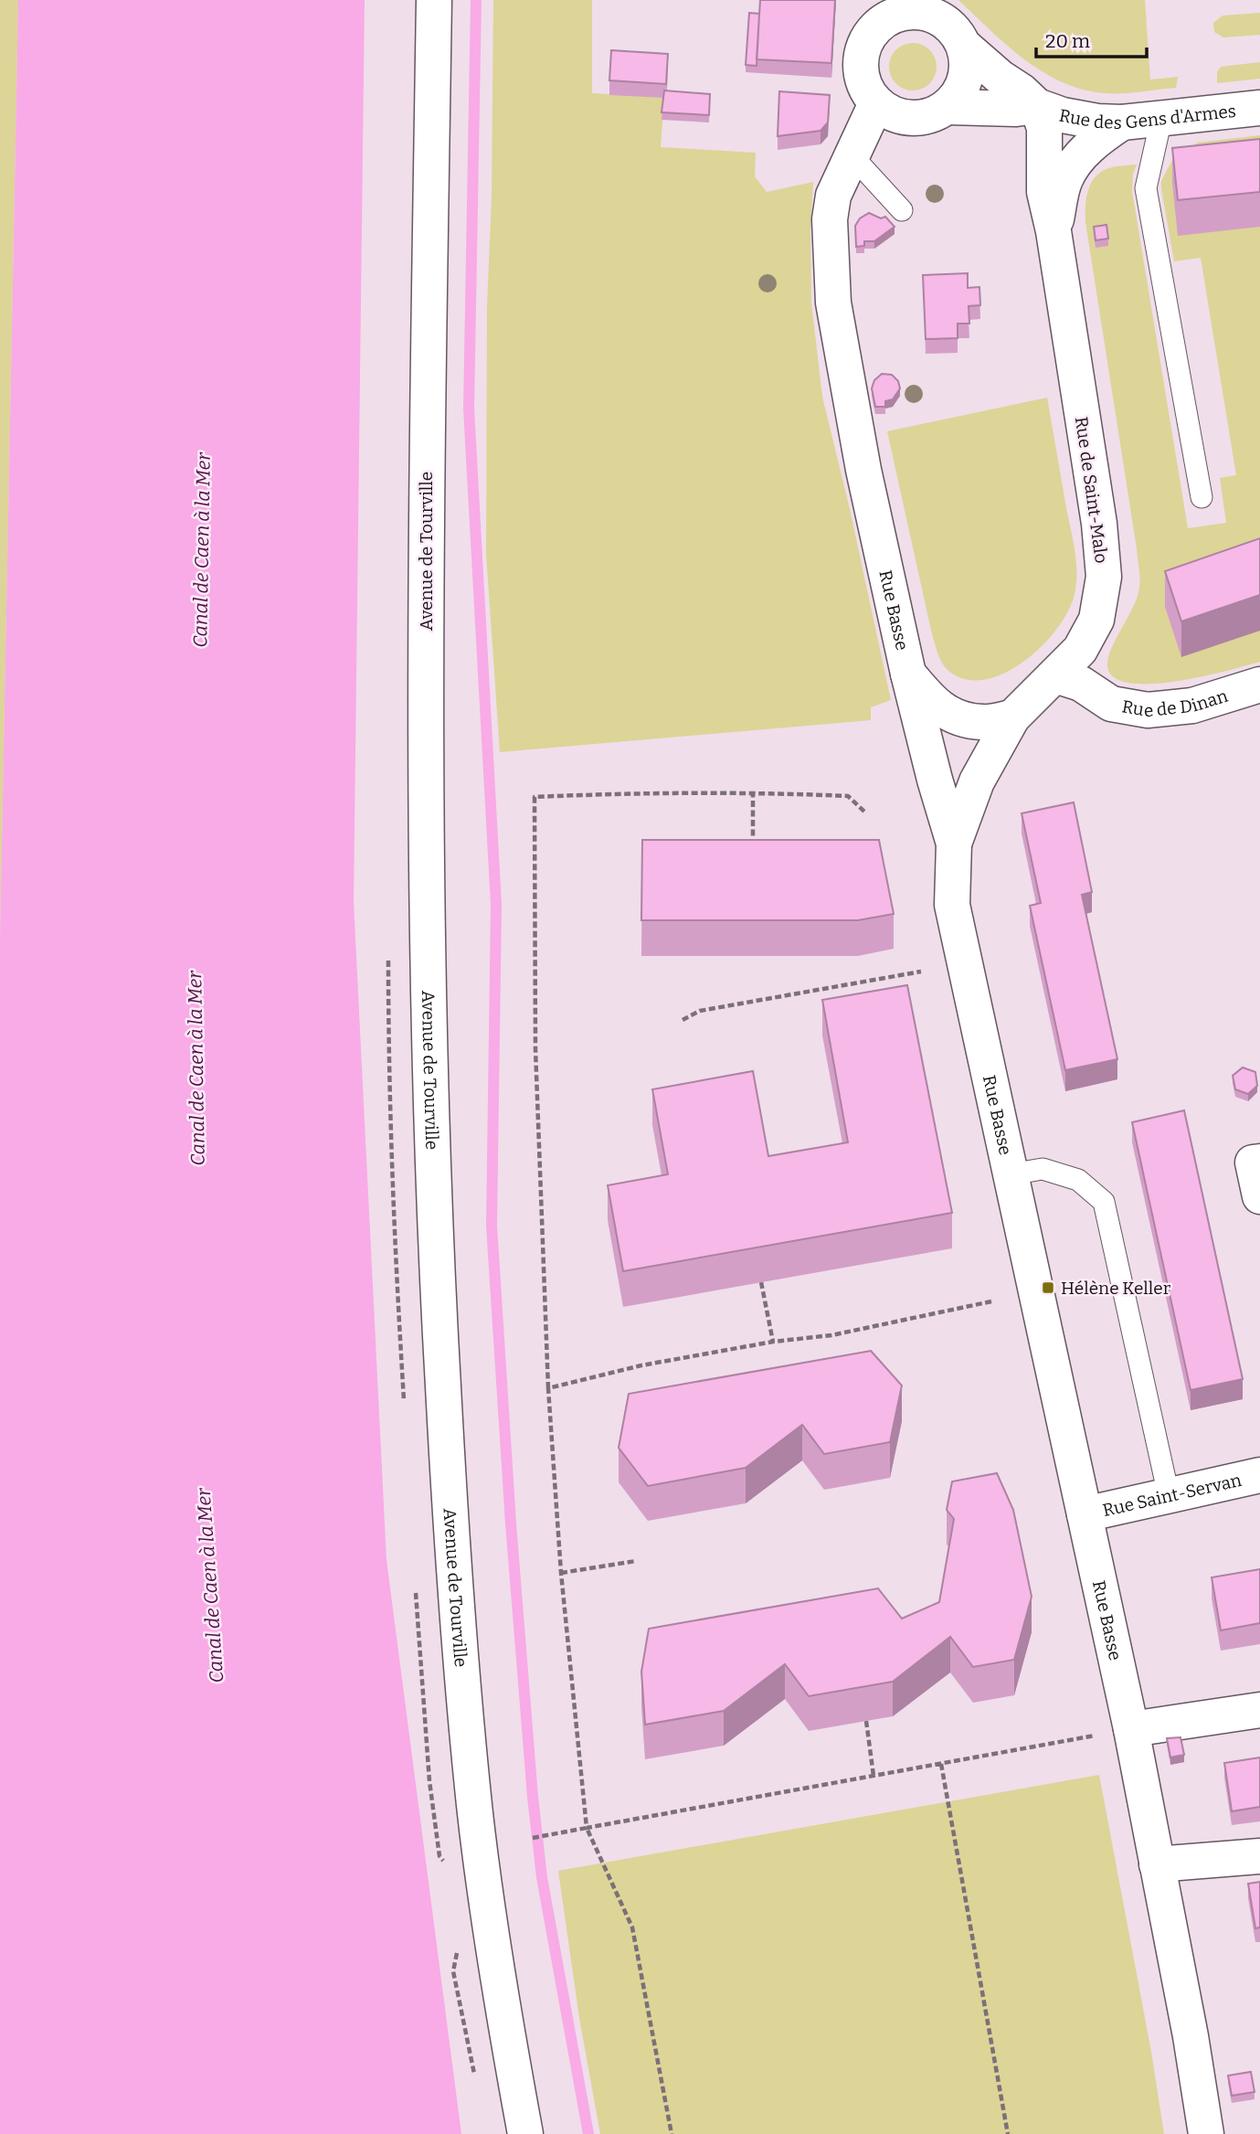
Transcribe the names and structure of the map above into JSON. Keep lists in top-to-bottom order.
{
  "streets": {
    "street": [
      "Rue des Gens d'Armes",
      "Rue de Saint-Malo",
      "Avenue de Tourville",
      "Rue Basse",
      "Rue de Dinan",
      "Rue Saint-Servan"
    ]
  },
  "crossings": [
    ["Rue des Gens d'Armes", "Rue de Saint-Malo"],
    ["Rue des Gens d'Armes", "Rue Basse"],
    ["Rue de Saint-Malo", "Rue Basse"],
    ["Rue de Saint-Malo", "Rue de Dinan"],
    ["Rue Basse", "Rue Saint-Servan"]
  ],
  "water": ["Canal de Caen à la Mer"],
  "places": {
    "transit": ["Hélène Keller"]
  },
  "scale_bar": "20 m"
}
